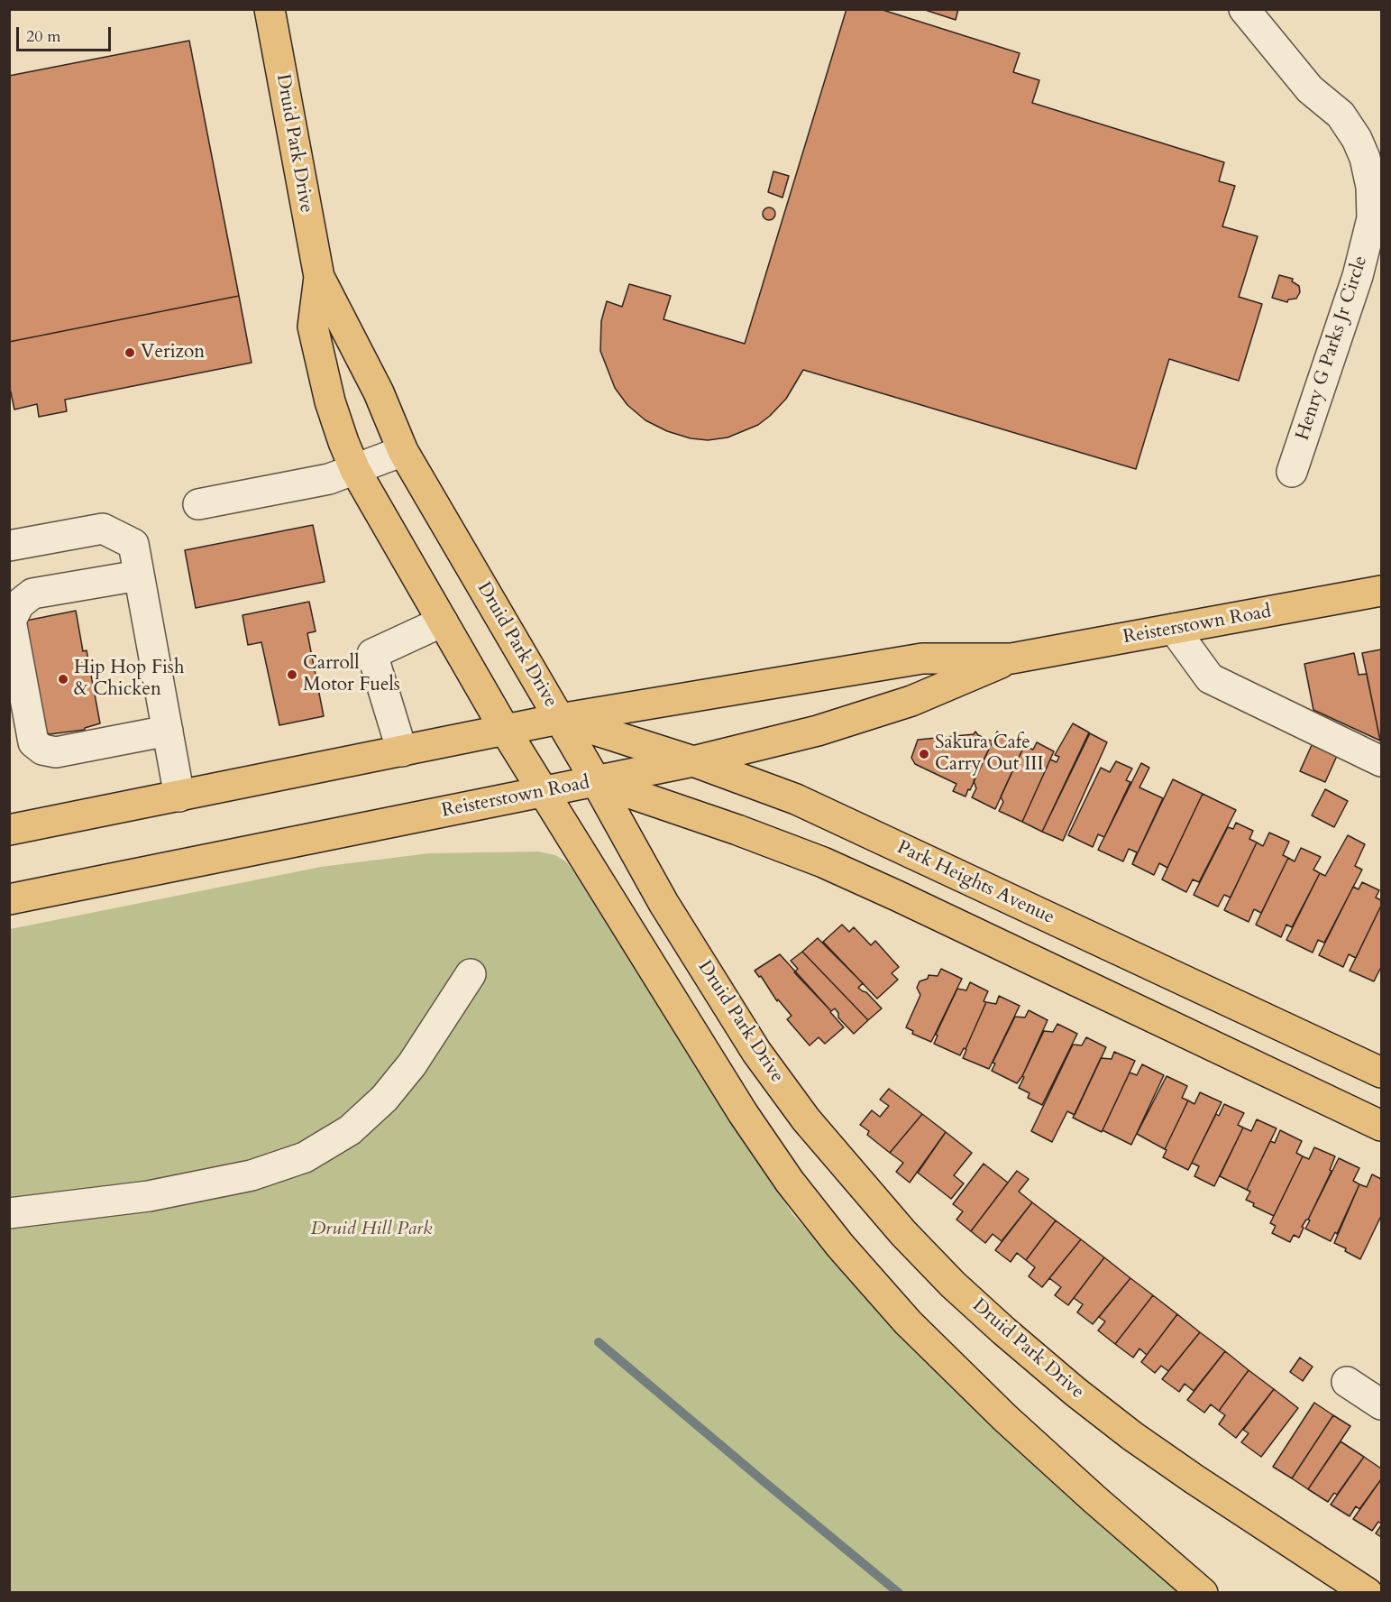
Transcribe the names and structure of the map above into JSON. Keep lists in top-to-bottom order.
{
  "streets": {
    "main road": ["Druid Park Drive", "Reisterstown Road", "Park Heights Avenue"],
    "street": ["Henry G Parks Jr Circle"]
  },
  "crossings": [
    ["Druid Park Drive", "Reisterstown Road"],
    ["Druid Park Drive", "Park Heights Avenue"],
    ["Reisterstown Road", "Park Heights Avenue"]
  ],
  "parks": ["Druid Hill Park"],
  "places": [
    "Verizon",
    "Carroll Motor Fuels",
    "Hip Hop Fish & Chicken",
    "Sakura Cafe Carry Out III"
  ],
  "scale_bar": "20 m"
}
